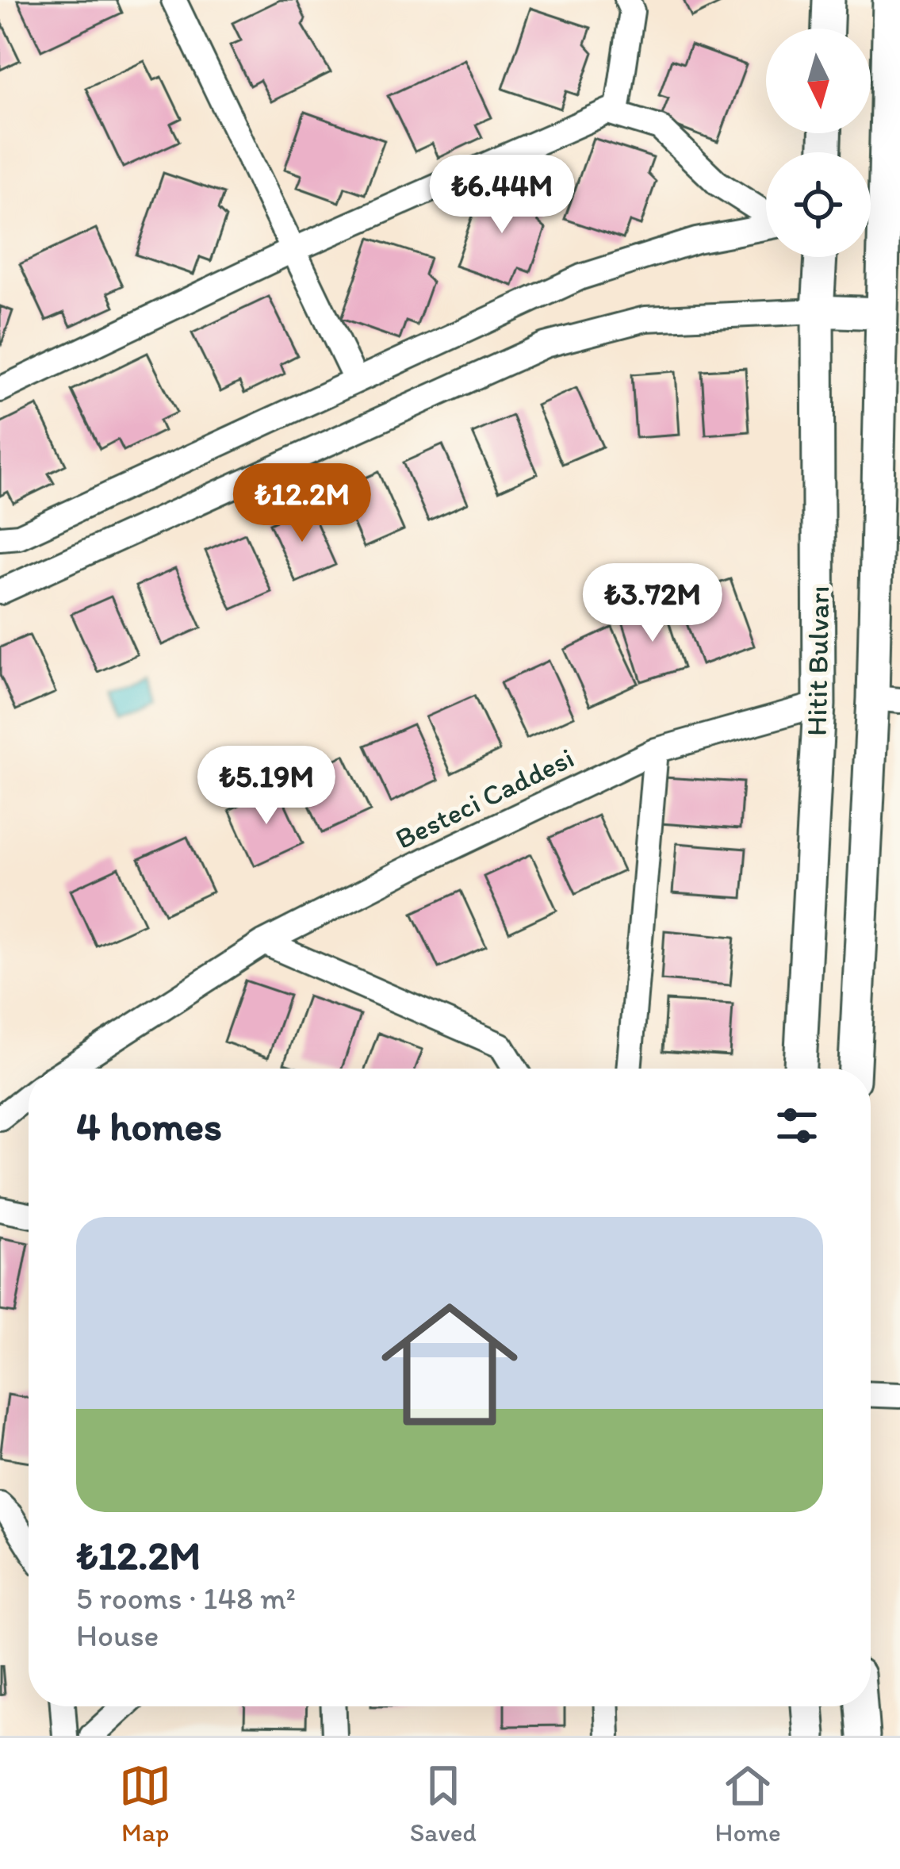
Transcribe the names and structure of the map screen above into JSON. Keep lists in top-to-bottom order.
{
  "streets": {
    "street": ["Hitit Bulvarı", "Besteci Caddesi"]
  },
  "crossings": [
    ["Hitit Bulvarı", "Besteci Caddesi"]
  ],
  "north": "bottom",
  "page": {
    "price": [
      "₺6.44M",
      "₺12.2M",
      "₺3.72M",
      "₺5.19M"
    ],
    "heading": "4 homes",
    "list": [
      {
        "name": "₺12.2M",
        "note": "5 rooms · 148 m² · House"
      }
    ],
    "tabs": ["Map", "Saved", "Home"]
  }
}
